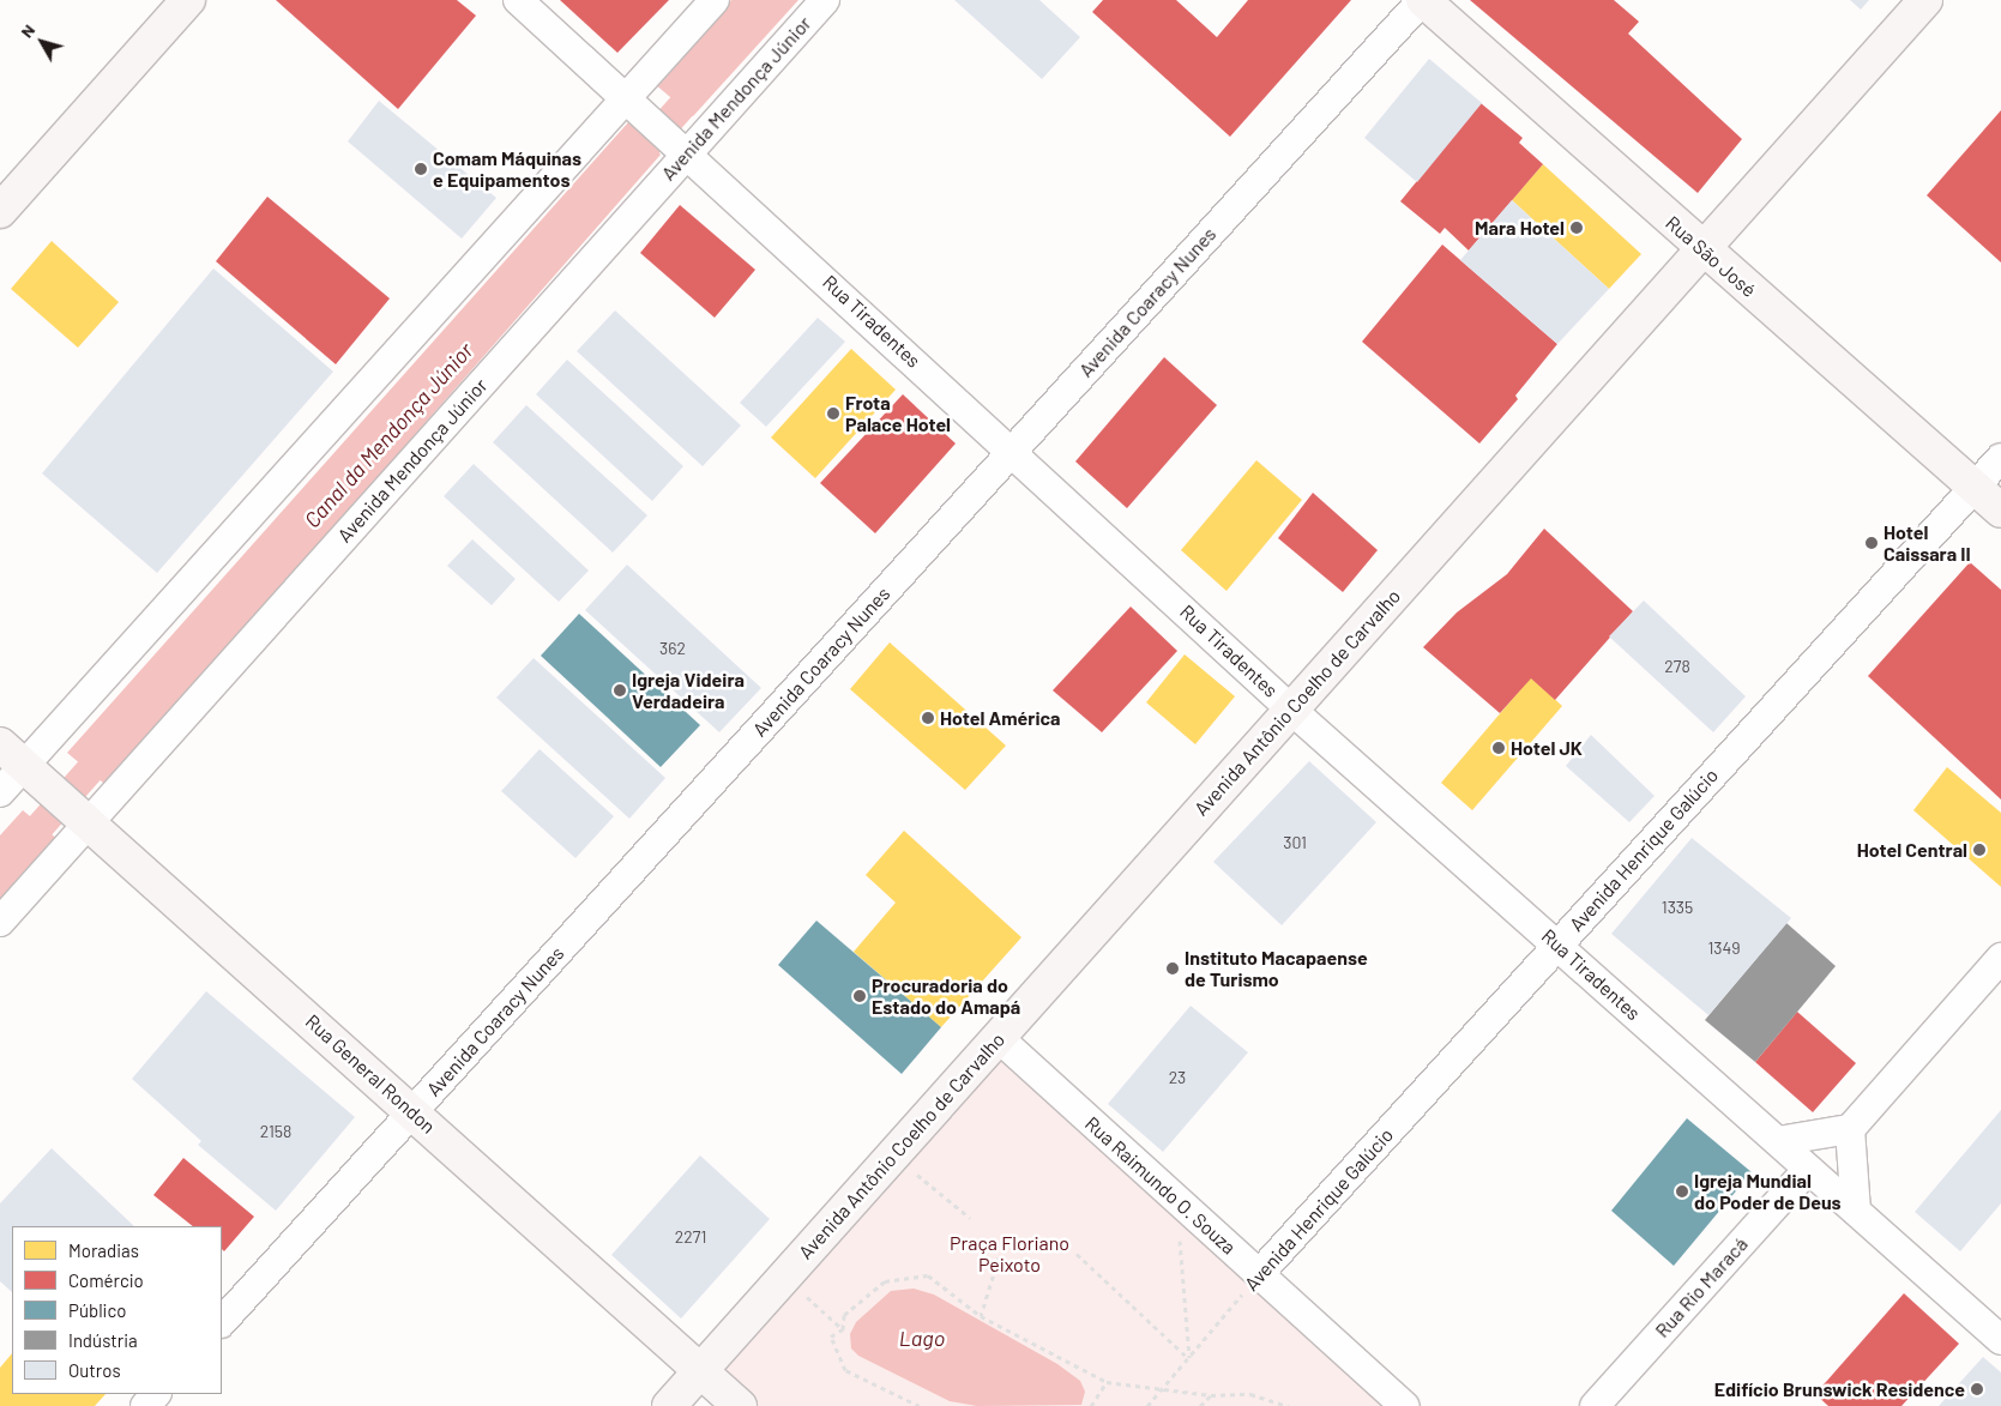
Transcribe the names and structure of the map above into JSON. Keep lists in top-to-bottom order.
{
  "streets": {
    "street": [
      "Avenida Mendonça Júnior",
      "Rua São José",
      "Avenida Coaracy Nunes",
      "Rua Tiradentes",
      "Avenida Antônio Coelho de Carvalho",
      "Avenida Henrique Galúcio",
      "Rua General Rondon",
      "Rua Raimundo O. Souza",
      "Rua Rio Maracá"
    ]
  },
  "crossings": [
    ["Avenida Mendonça Júnior", "Rua Tiradentes"],
    ["Avenida Mendonça Júnior", "Rua General Rondon"],
    ["Rua São José", "Avenida Coaracy Nunes"],
    ["Rua São José", "Avenida Antônio Coelho de Carvalho"],
    ["Rua São José", "Avenida Henrique Galúcio"],
    ["Avenida Coaracy Nunes", "Rua Tiradentes"],
    ["Avenida Coaracy Nunes", "Rua General Rondon"],
    ["Rua Tiradentes", "Avenida Antônio Coelho de Carvalho"],
    ["Rua Tiradentes", "Avenida Henrique Galúcio"],
    ["Rua Tiradentes", "Rua Rio Maracá"],
    ["Avenida Antônio Coelho de Carvalho", "Rua General Rondon"],
    ["Avenida Antônio Coelho de Carvalho", "Rua Raimundo O. Souza"],
    ["Avenida Henrique Galúcio", "Rua Raimundo O. Souza"]
  ],
  "water": ["Canal da Mendonça Júnior", "Lago"],
  "parks": ["Praça Floriano Peixoto"],
  "places": [
    "Comam Máquinas e Equipamentos",
    "Mara Hotel",
    "Frota Palace Hotel",
    "Hotel Caissara II",
    "Igreja Videira Verdadeira",
    "Hotel América",
    "Hotel JK",
    "Hotel Central",
    "Instituto Macapaense de Turismo",
    "Procuradoria do Estado do Amapá",
    "Igreja Mundial do Poder de Deus",
    "Edifício Brunswick Residence"
  ],
  "house_numbers": [
    "362",
    "278",
    "301",
    "1335",
    "1349",
    "23",
    "2158",
    "2271"
  ],
  "legend": [
    "Moradias",
    "Comércio",
    "Público",
    "Indústria",
    "Outros"
  ],
  "north": "top left"
}
